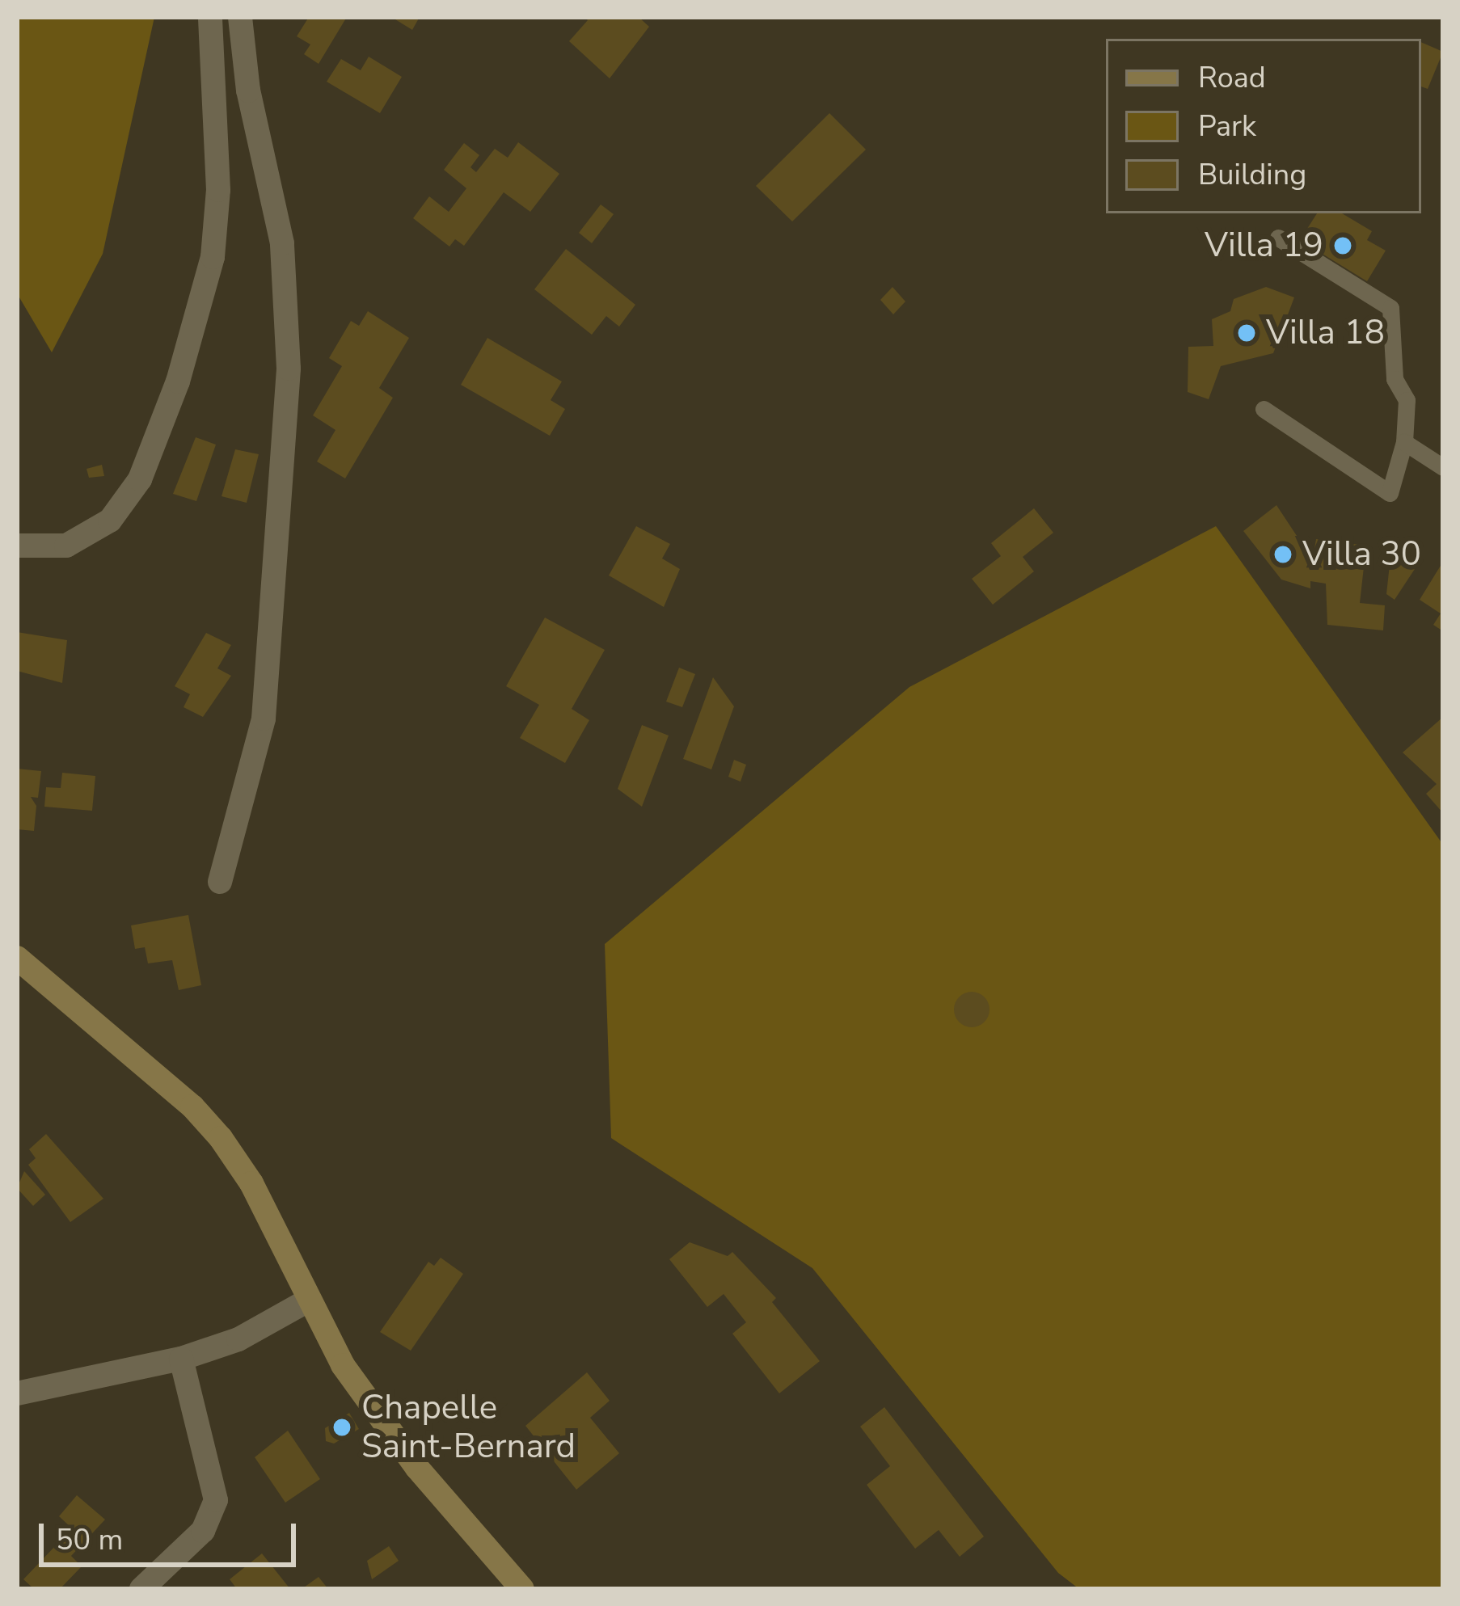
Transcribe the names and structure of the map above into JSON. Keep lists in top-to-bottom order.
{
  "places": [
    "Villa 19",
    "Villa 18",
    "Villa 30",
    "Chapelle Saint-Bernard"
  ],
  "legend": ["Road", "Park", "Building"],
  "scale_bar": "50 m"
}
